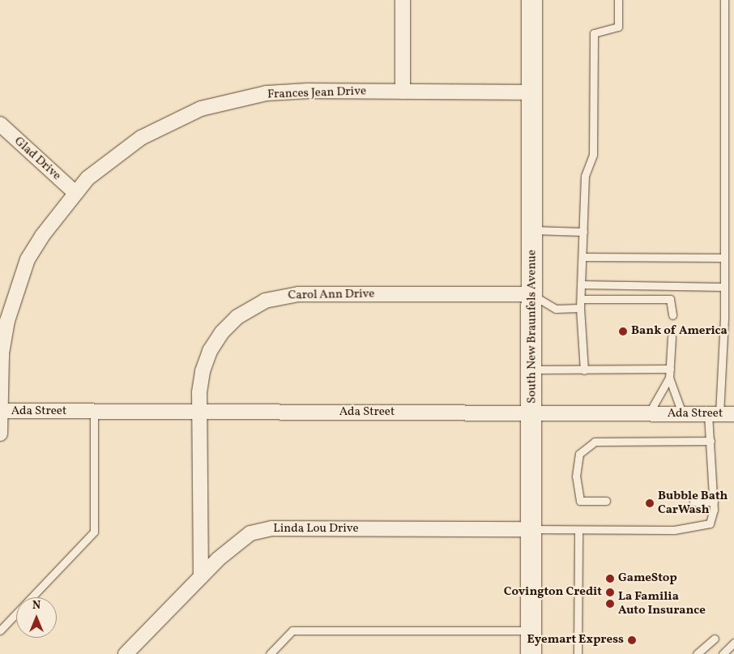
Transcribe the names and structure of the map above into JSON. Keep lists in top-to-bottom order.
{
  "streets": {
    "main road": ["South New Braunfels Avenue"],
    "street": [
      "Frances Jean Drive",
      "Glad Drive",
      "Carol Ann Drive",
      "Ada Street",
      "Linda Lou Drive"
    ]
  },
  "crossings": [
    ["Frances Jean Drive", "Glad Drive"],
    ["Frances Jean Drive", "South New Braunfels Avenue"],
    ["Frances Jean Drive", "Ada Street"],
    ["Carol Ann Drive", "South New Braunfels Avenue"],
    ["Carol Ann Drive", "Ada Street"],
    ["Carol Ann Drive", "Linda Lou Drive"],
    ["South New Braunfels Avenue", "Ada Street"],
    ["South New Braunfels Avenue", "Linda Lou Drive"]
  ],
  "places": [
    "Bank of America",
    "Bubble Bath CarWash",
    "GameStop",
    "Covington Credit",
    "La Familia Auto Insurance",
    "Eyemart Express"
  ],
  "north": "top"
}
